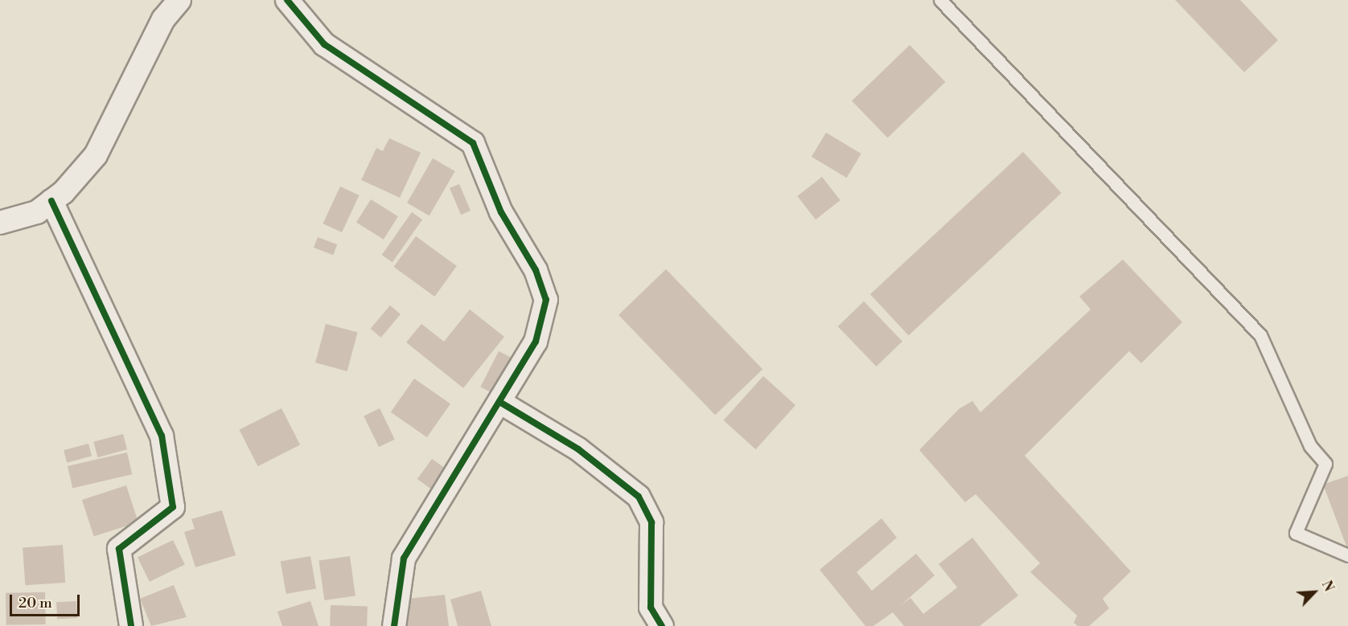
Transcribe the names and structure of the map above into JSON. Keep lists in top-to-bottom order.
{
  "scale_bar": "20 m",
  "north": "top right"
}
